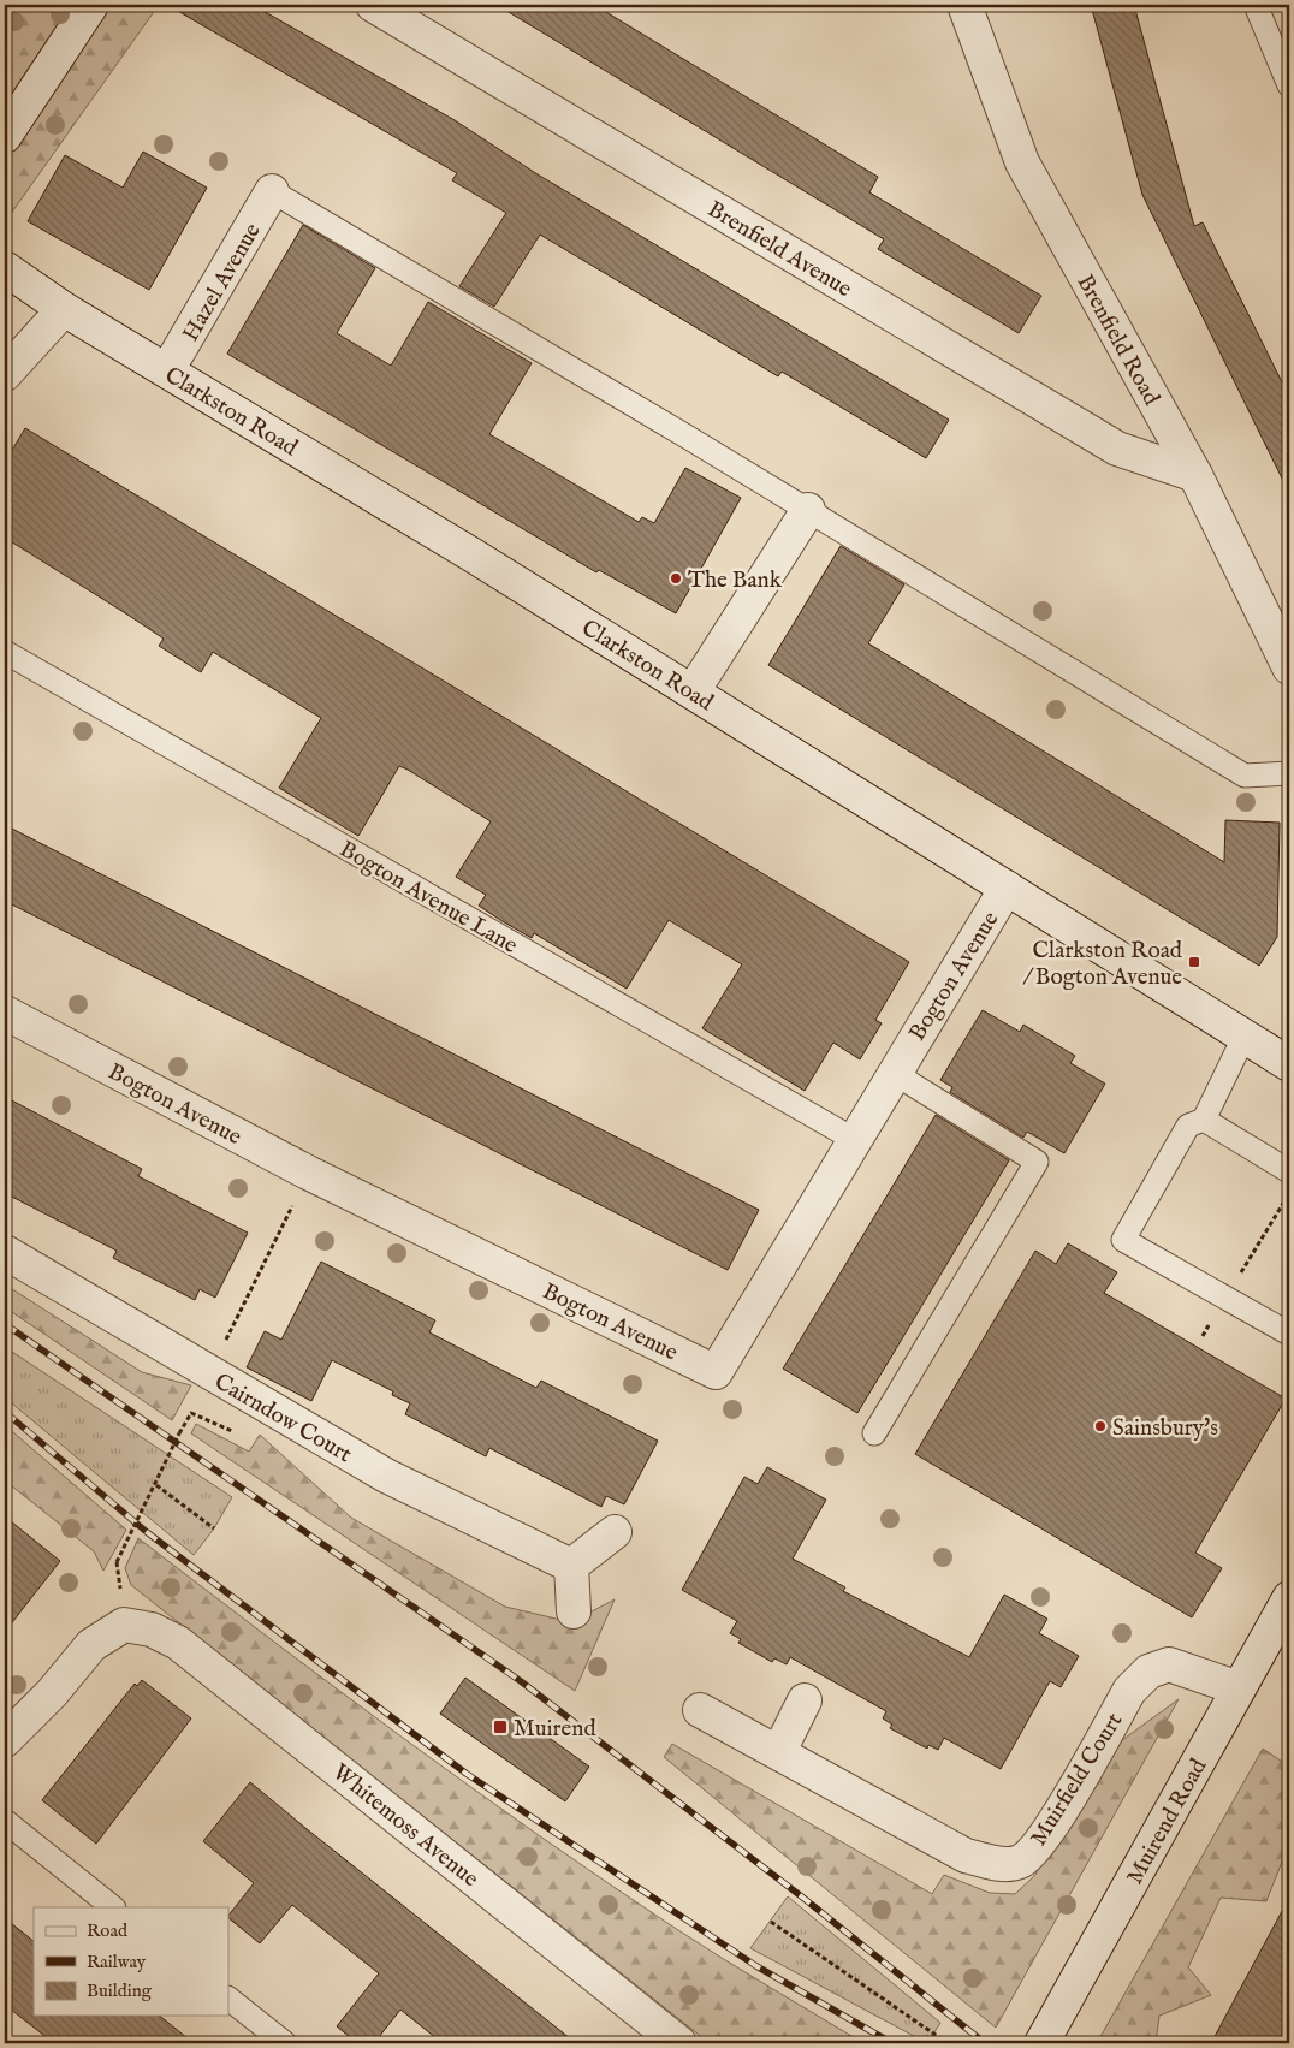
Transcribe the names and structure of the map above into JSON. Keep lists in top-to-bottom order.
{
  "streets": {
    "street": [
      "Brenfield Avenue",
      "Hazel Avenue",
      "Brenfield Road",
      "Clarkston Road",
      "Bogton Avenue",
      "Cairndow Court",
      "Muirfield Court",
      "Muirend Road",
      "Whitemoss Avenue"
    ],
    "lane": ["Bogton Avenue Lane"]
  },
  "crossings": [
    ["Brenfield Avenue", "Brenfield Road"],
    ["Hazel Avenue", "Clarkston Road"],
    ["Clarkston Road", "Bogton Avenue"],
    ["Bogton Avenue Lane", "Bogton Avenue"],
    ["Muirfield Court", "Muirend Road"]
  ],
  "places": {
    "other": ["The Bank", "Sainsbury's"],
    "transit": ["Clarkston Road / Bogton Avenue", "Muirend"]
  },
  "legend": ["Road", "Railway", "Building"]
}
